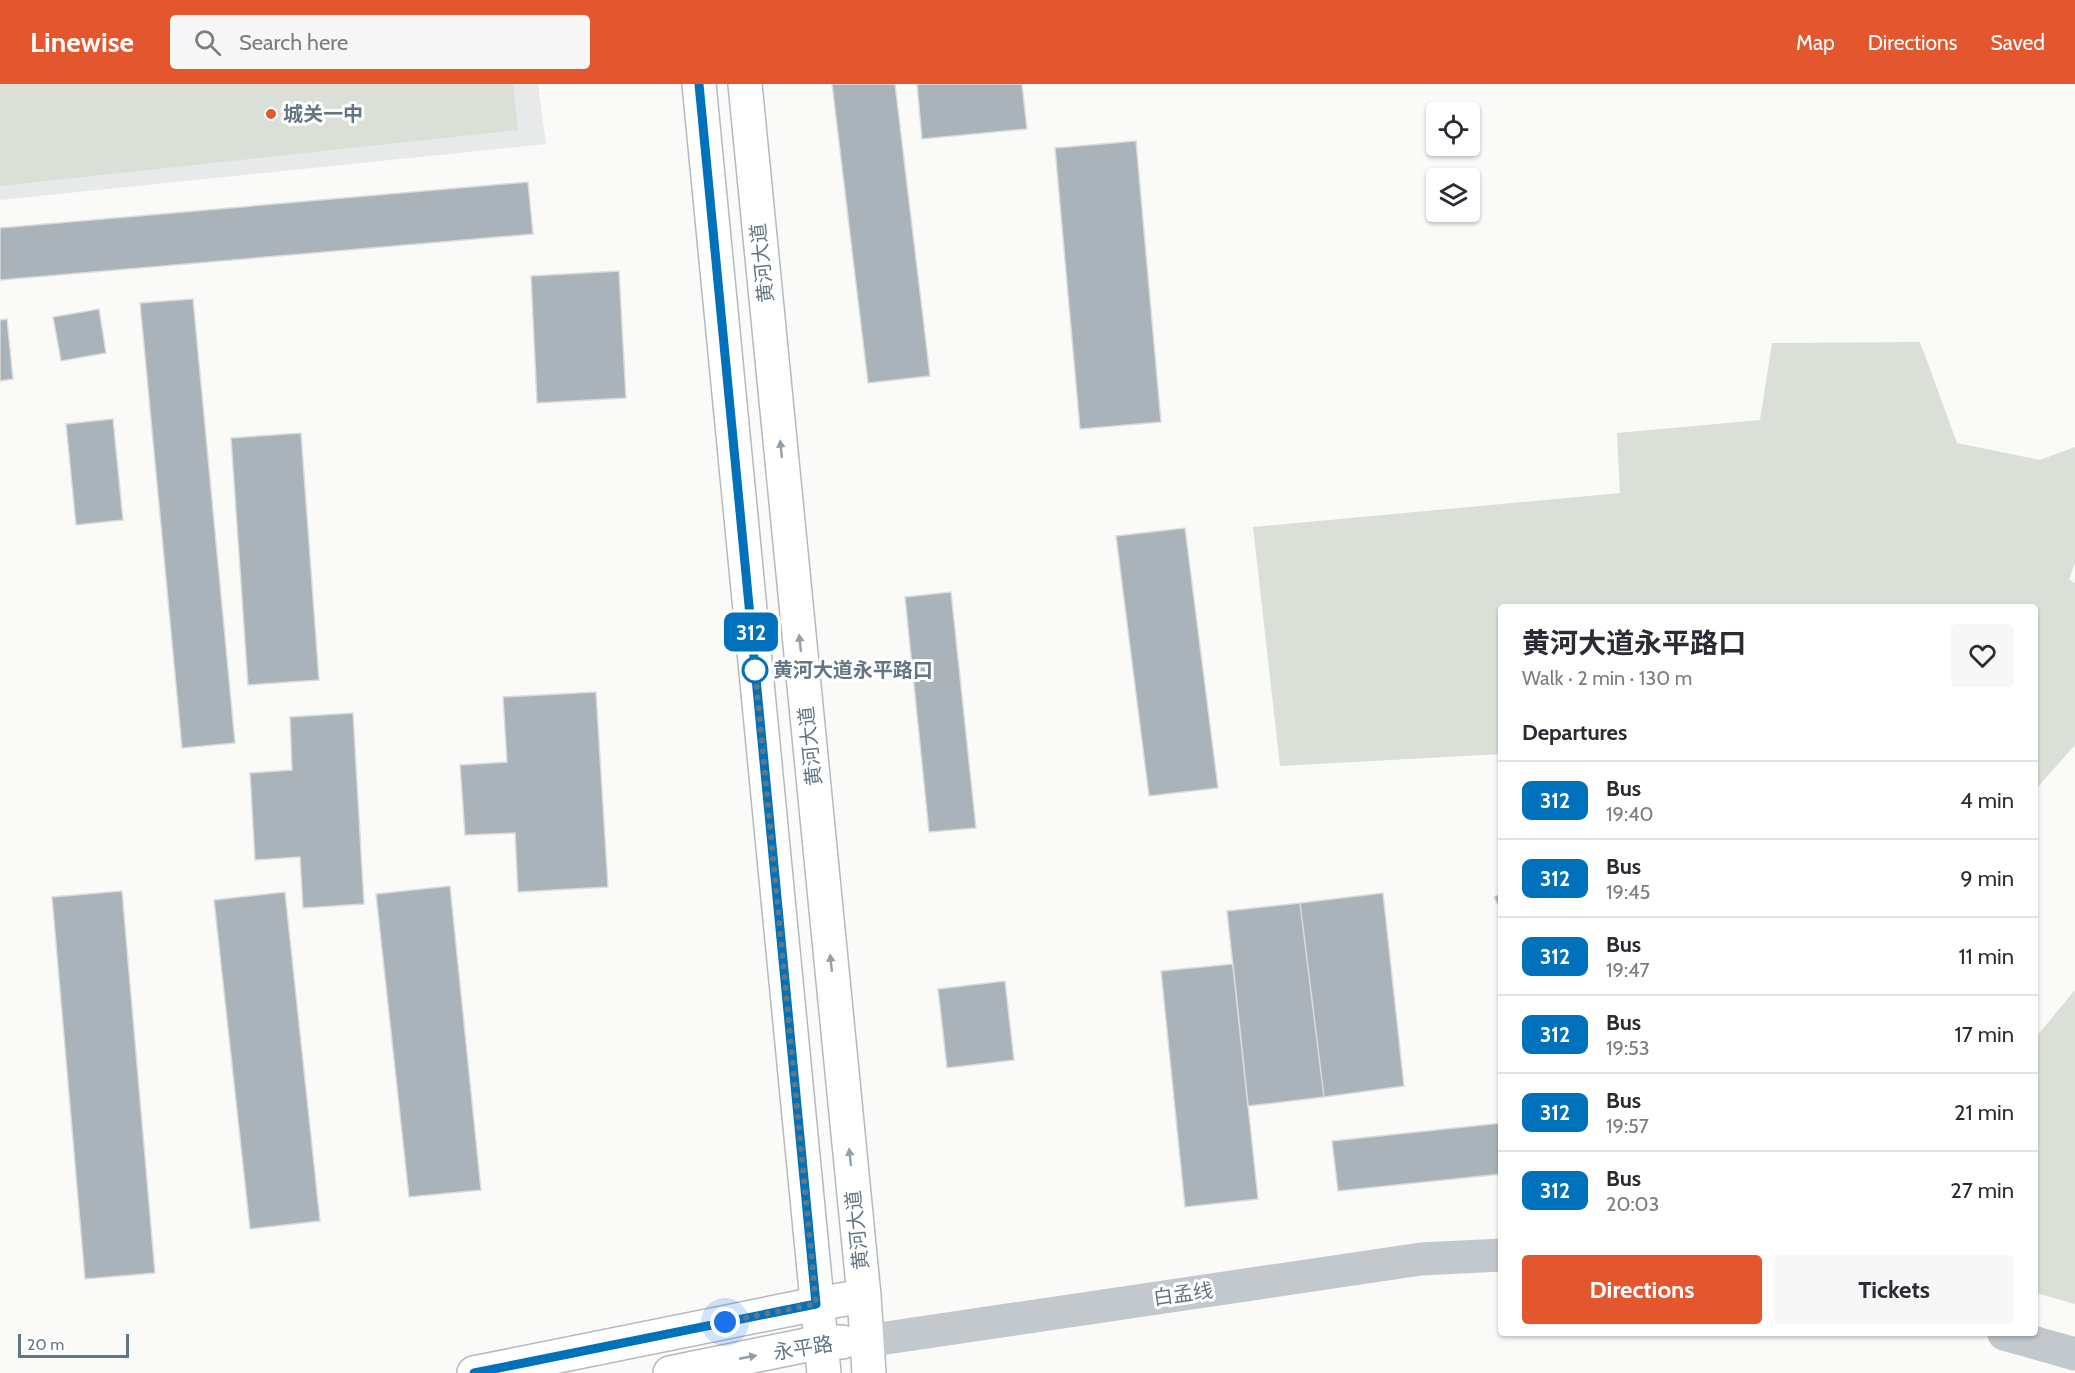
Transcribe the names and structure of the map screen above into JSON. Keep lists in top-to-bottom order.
{
  "streets": {
    "main road": ["黄河大道", "永平路"],
    "street": ["白孟线"]
  },
  "crossings": [
    ["黄河大道", "白孟线"],
    ["黄河大道", "永平路"],
    ["白孟线", "永平路"]
  ],
  "places": ["城关一中", "黄河大道永平路口"],
  "lines": ["bus line 312"],
  "scale_bar": "20 m",
  "page": {
    "header": "Linewise",
    "search": "Search here",
    "nav": ["Map", "Directions", "Saved"],
    "on_map": "312",
    "heading": [
      ["黄河大道永平路口", "Walk · 2 min · 130 m"],
      "Departures"
    ],
    "list": [
      {
        "mark": "312",
        "name": "Bus",
        "note": "19:40",
        "value": "4 min"
      },
      {
        "mark": "312",
        "name": "Bus",
        "note": "19:45",
        "value": "9 min"
      },
      {
        "mark": "312",
        "name": "Bus",
        "note": "19:47",
        "value": "11 min"
      },
      {
        "mark": "312",
        "name": "Bus",
        "note": "19:53",
        "value": "17 min"
      },
      {
        "mark": "312",
        "name": "Bus",
        "note": "19:57",
        "value": "21 min"
      },
      {
        "mark": "312",
        "name": "Bus",
        "note": "20:03",
        "value": "27 min"
      }
    ],
    "buttons": ["Directions", "Tickets"],
    "scale": "20 m"
  }
}
